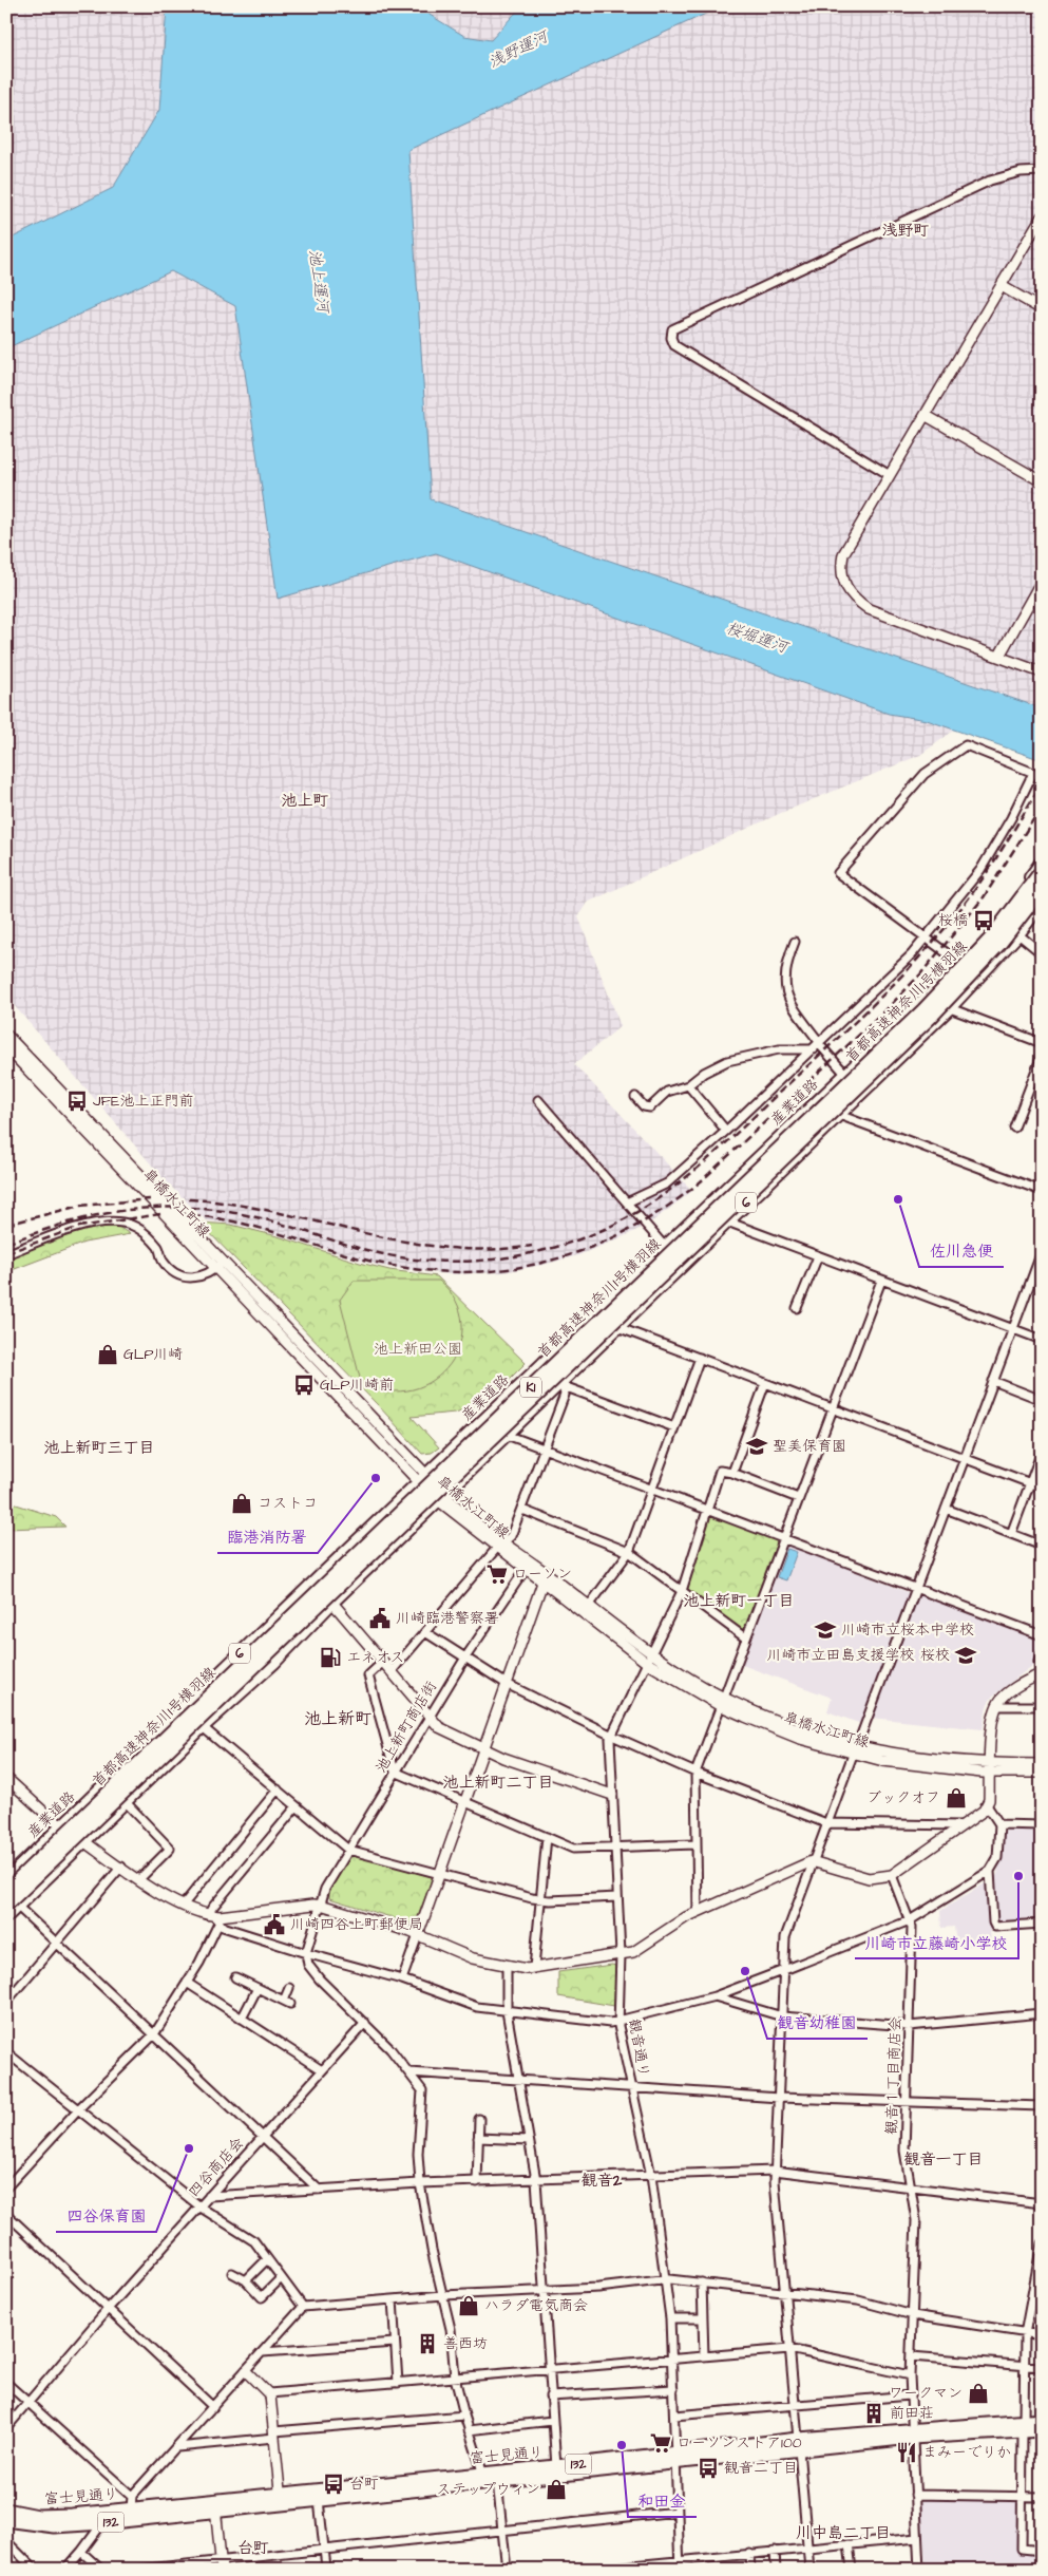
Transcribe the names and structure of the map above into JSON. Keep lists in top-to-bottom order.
{
  "streets": {
    "highway": [
      "首都高速神奈川1号横羽線",
      "K1",
      "富士見通り",
      "132"
    ],
    "main road": ["産業道路", "6"],
    "street": [
      "皐橋水江町線",
      "池上新町商店街",
      "観音通り",
      "観音１丁目商店会",
      "四谷商店会"
    ]
  },
  "crossings": [
    ["首都高速神奈川1号横羽線", "6"],
    ["産業道路", "皐橋水江町線"],
    ["6", "皐橋水江町線"],
    ["皐橋水江町線", "池上新町商店街"],
    ["皐橋水江町線", "観音通り"],
    ["観音通り", "富士見通り"],
    ["観音１丁目商店会", "富士見通り"]
  ],
  "districts": [
    "浅野町",
    "池上町",
    "池上新町三丁目",
    "池上新町一丁目",
    "池上新町",
    "池上新町二丁目",
    "観音一丁目",
    "観音2",
    "川中島二丁目",
    "台町"
  ],
  "water": ["浅野運河", "池上運河", "桜堀運河"],
  "parks": ["池上新田公園"],
  "places": {
    "bus stop": [
      "桜橋",
      "JFE池上正門前",
      "GLP川崎前",
      "観音二丁目",
      "台町"
    ],
    "other": [
      "佐川急便",
      "臨港消防署",
      "川崎市立藤崎小学校",
      "観音幼稚園",
      "四谷保育園",
      "和田金"
    ],
    "shop": [
      "GLP川崎",
      "コストコ",
      "ブックオフ",
      "ハラダ電気商会",
      "ワークマン",
      "ステップウィン"
    ],
    "school or university": ["聖美保育園", "川崎市立桜本中学校", "川崎市立田島支援学校 桜校"],
    "supermarket": ["ローソン", "ローソンストア100"],
    "public building": ["川崎臨港警察署", "川崎四谷上町郵便局"],
    "fuel station": ["エネオス"],
    "building": ["善西坊", "前田荘"],
    "restaurant": ["まみーでりか"]
  }
}
